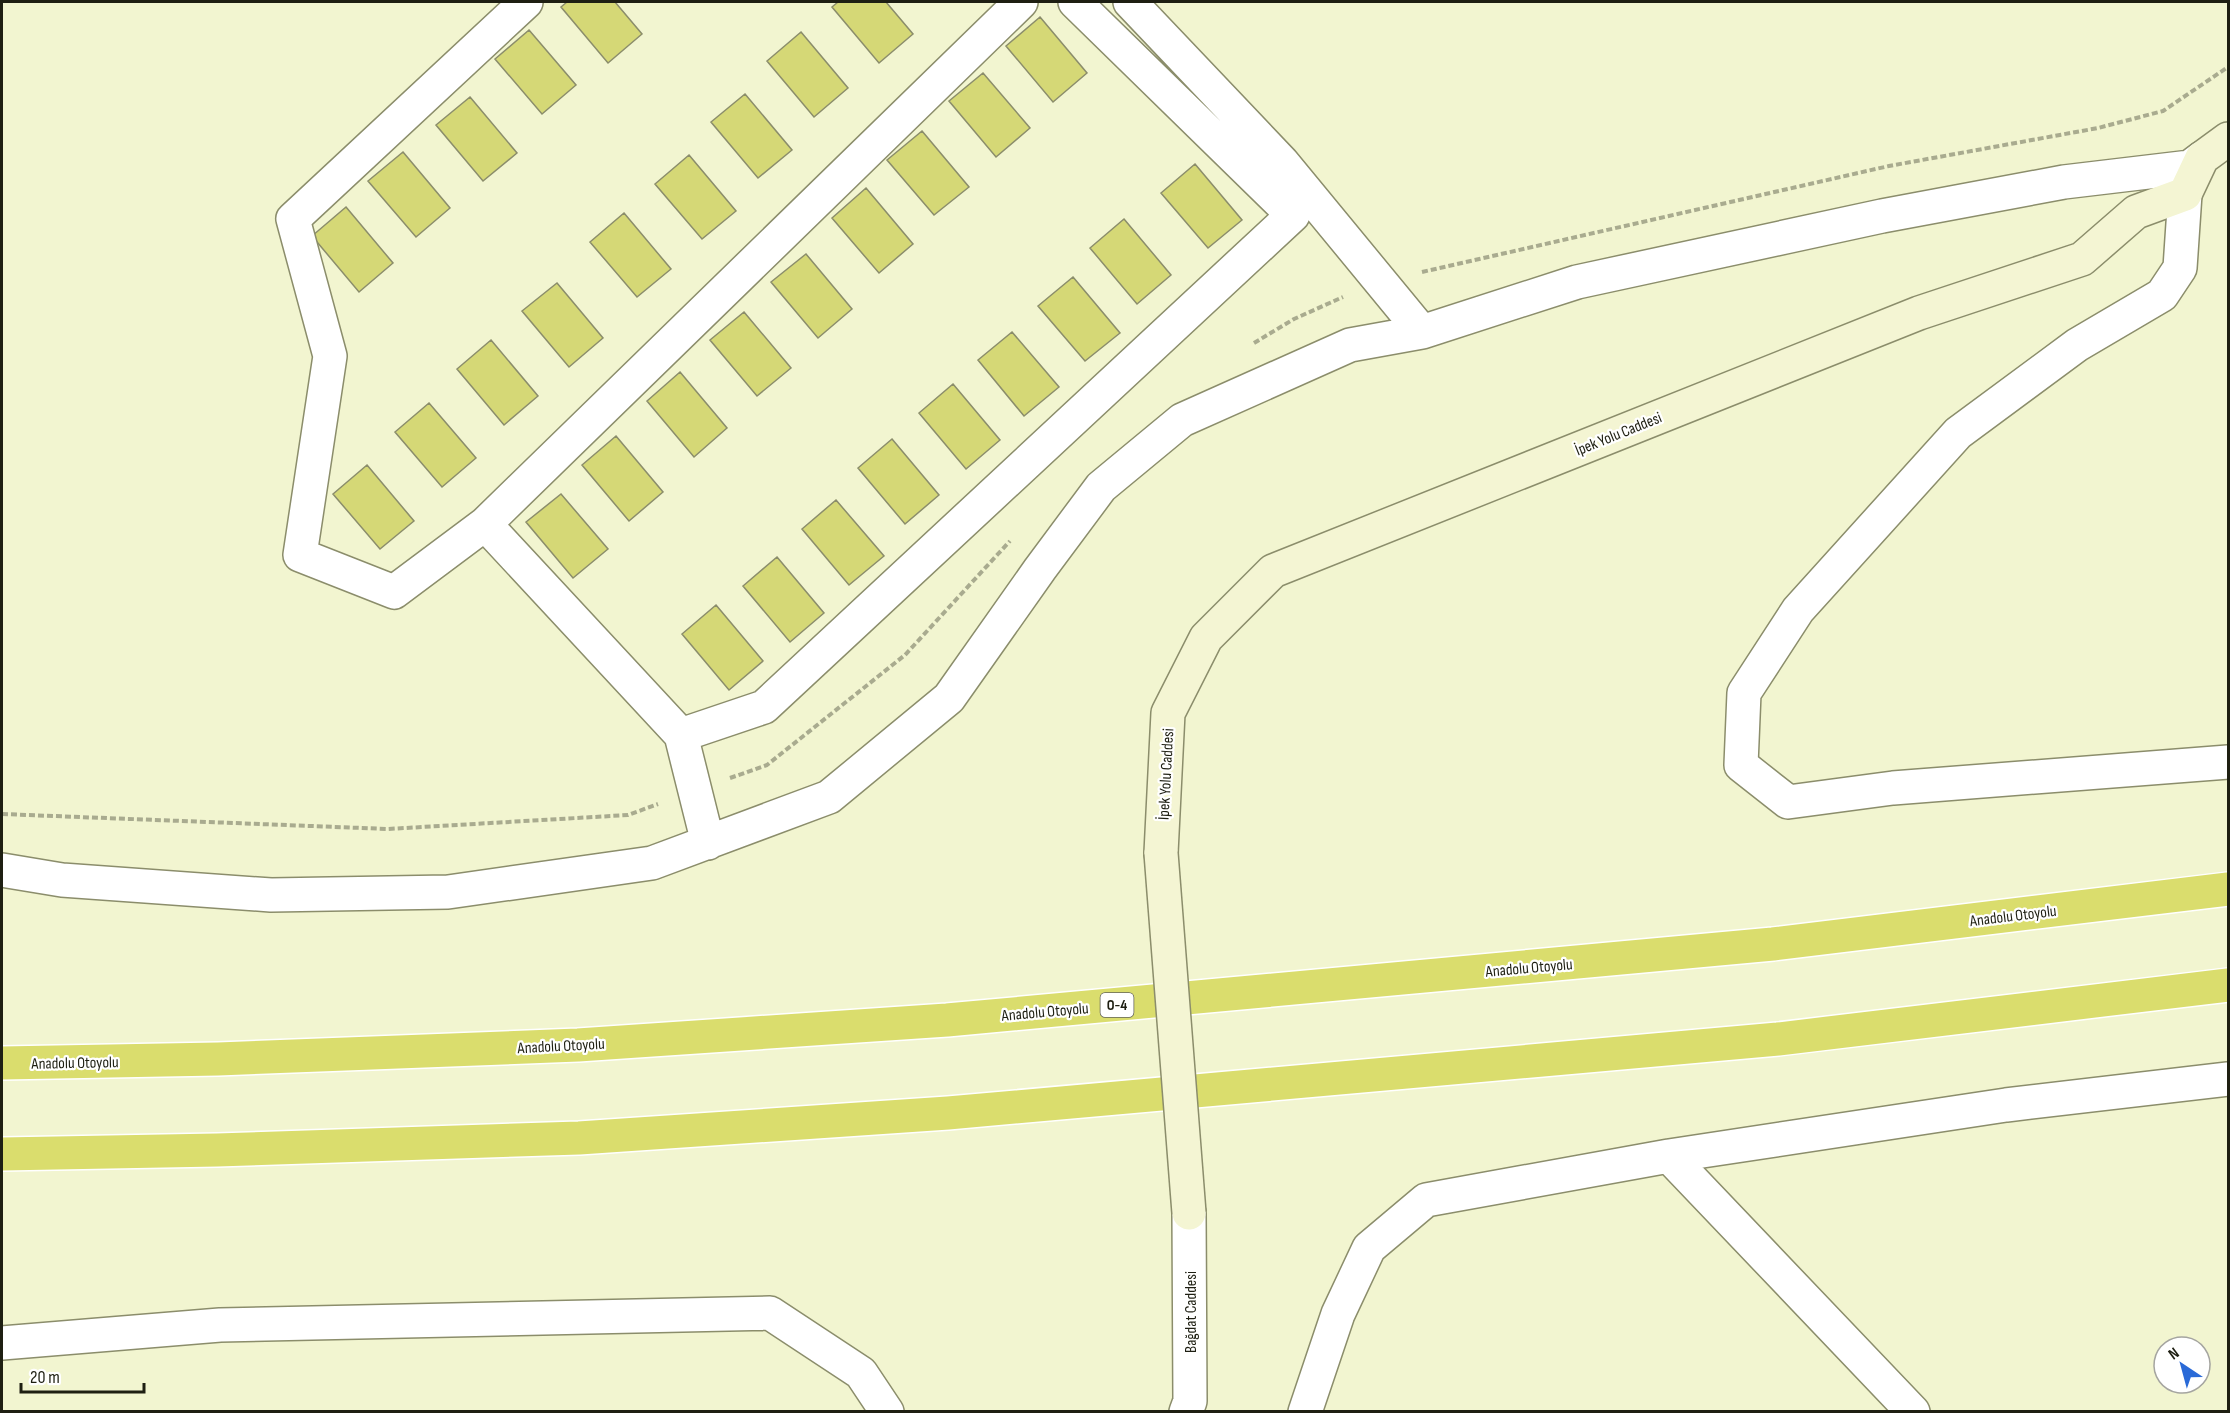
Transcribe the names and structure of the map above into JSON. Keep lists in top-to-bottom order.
{
  "streets": {
    "highway": ["Anadolu Otoyolu", "O-4"],
    "street": ["İpek Yolu Caddesi", "Bağdat Caddesi"]
  },
  "crossings": [
    ["İpek Yolu Caddesi", "Bağdat Caddesi"]
  ],
  "scale_bar": "20 m",
  "north": "top left"
}
